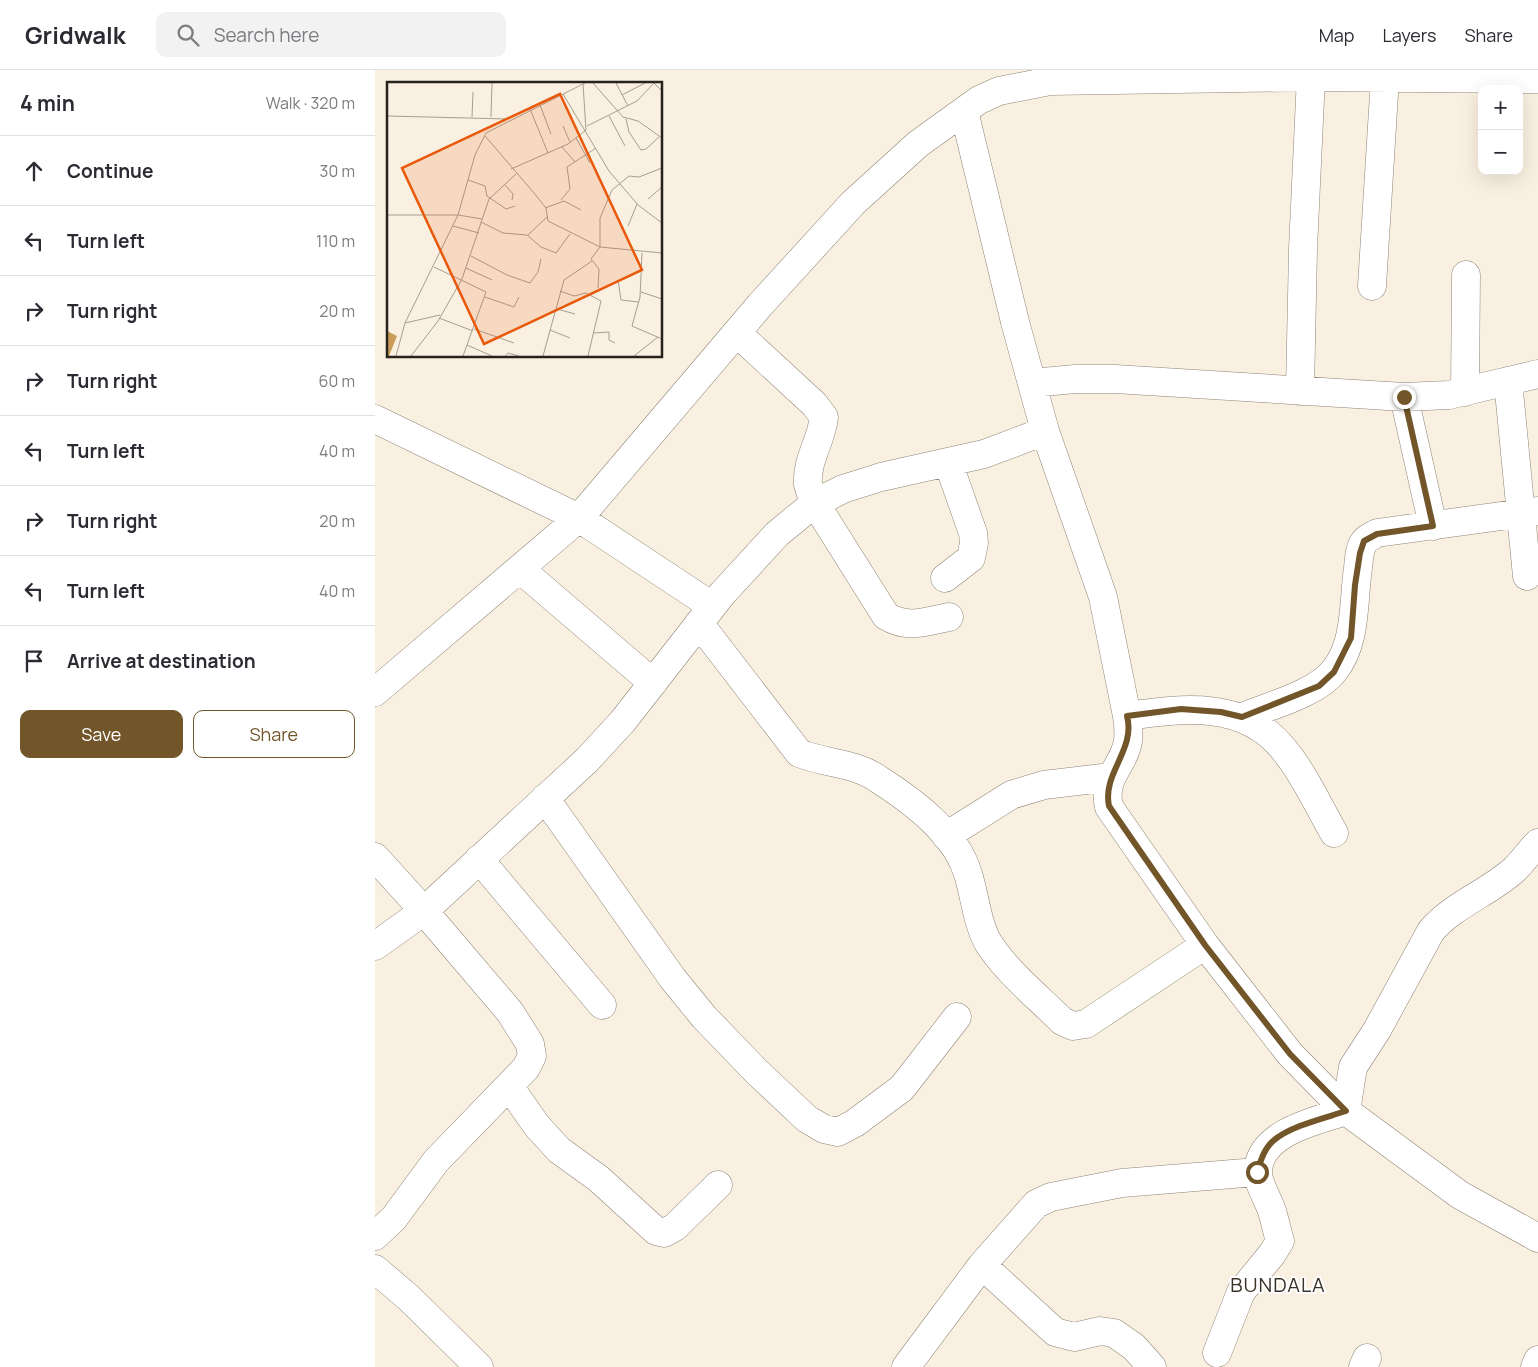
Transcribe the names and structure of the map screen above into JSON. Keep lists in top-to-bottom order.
{
  "districts": ["BUNDALA"],
  "page": {
    "header": "Gridwalk",
    "search": "Search here",
    "nav": ["Map", "Layers", "Share"],
    "heading": ["4 min", "Walk · 320 m"],
    "map_buttons": ["+", "−"],
    "list": [
      ["Continue", "30 m"],
      ["Turn left", "110 m"],
      ["Turn right", "20 m"],
      ["Turn right", "60 m"],
      ["Turn left", "40 m"],
      ["Turn right", "20 m"],
      ["Turn left", "40 m"],
      "Arrive at destination"
    ],
    "buttons": ["Save", "Share"]
  }
}
